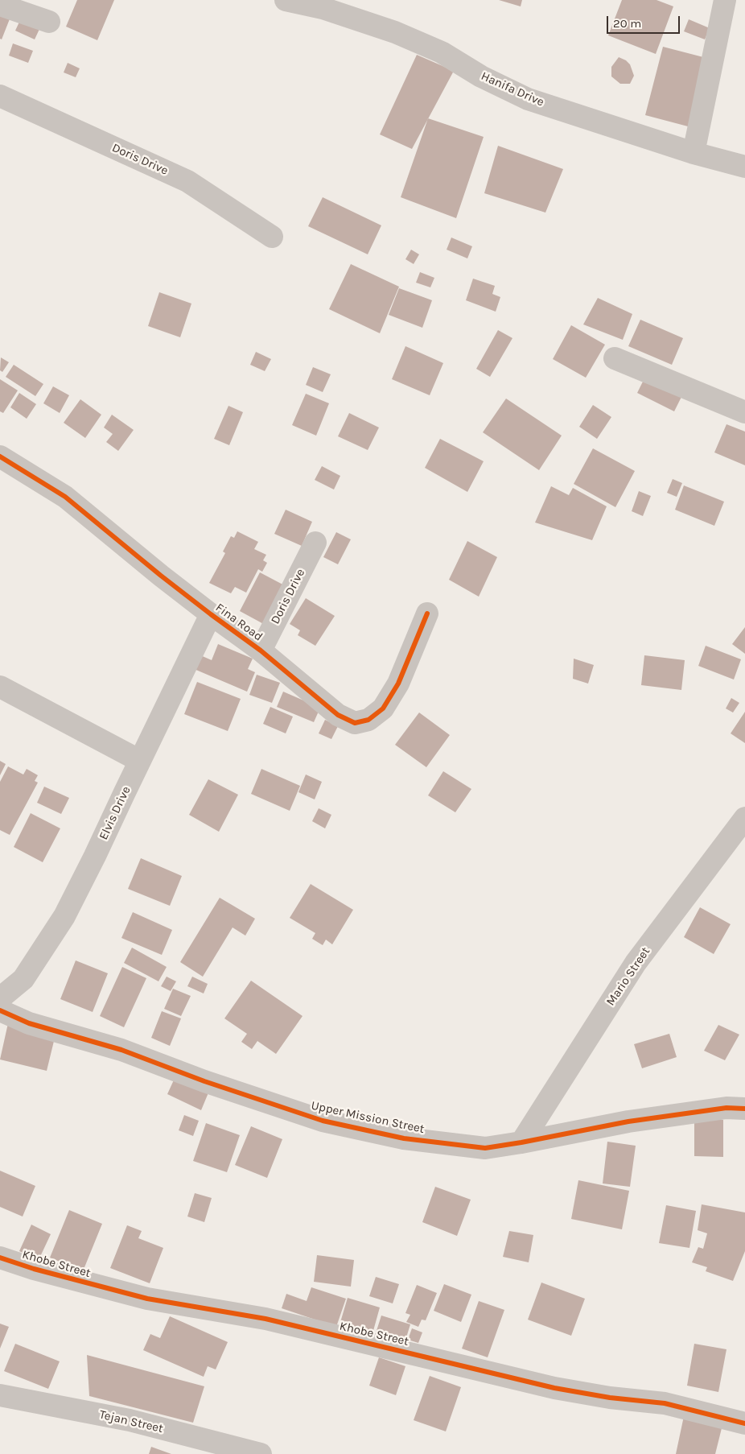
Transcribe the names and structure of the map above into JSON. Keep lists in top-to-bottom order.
{
  "streets": {
    "street": [
      "Hanifa Drive",
      "Doris Drive",
      "Fina Road",
      "Elvis Drive",
      "Mario Street",
      "Upper Mission Street",
      "Khobe Street",
      "Tejan Street"
    ]
  },
  "crossings": [
    ["Doris Drive", "Fina Road"],
    ["Fina Road", "Elvis Drive"],
    ["Mario Street", "Upper Mission Street"]
  ],
  "scale_bar": "20 m"
}
